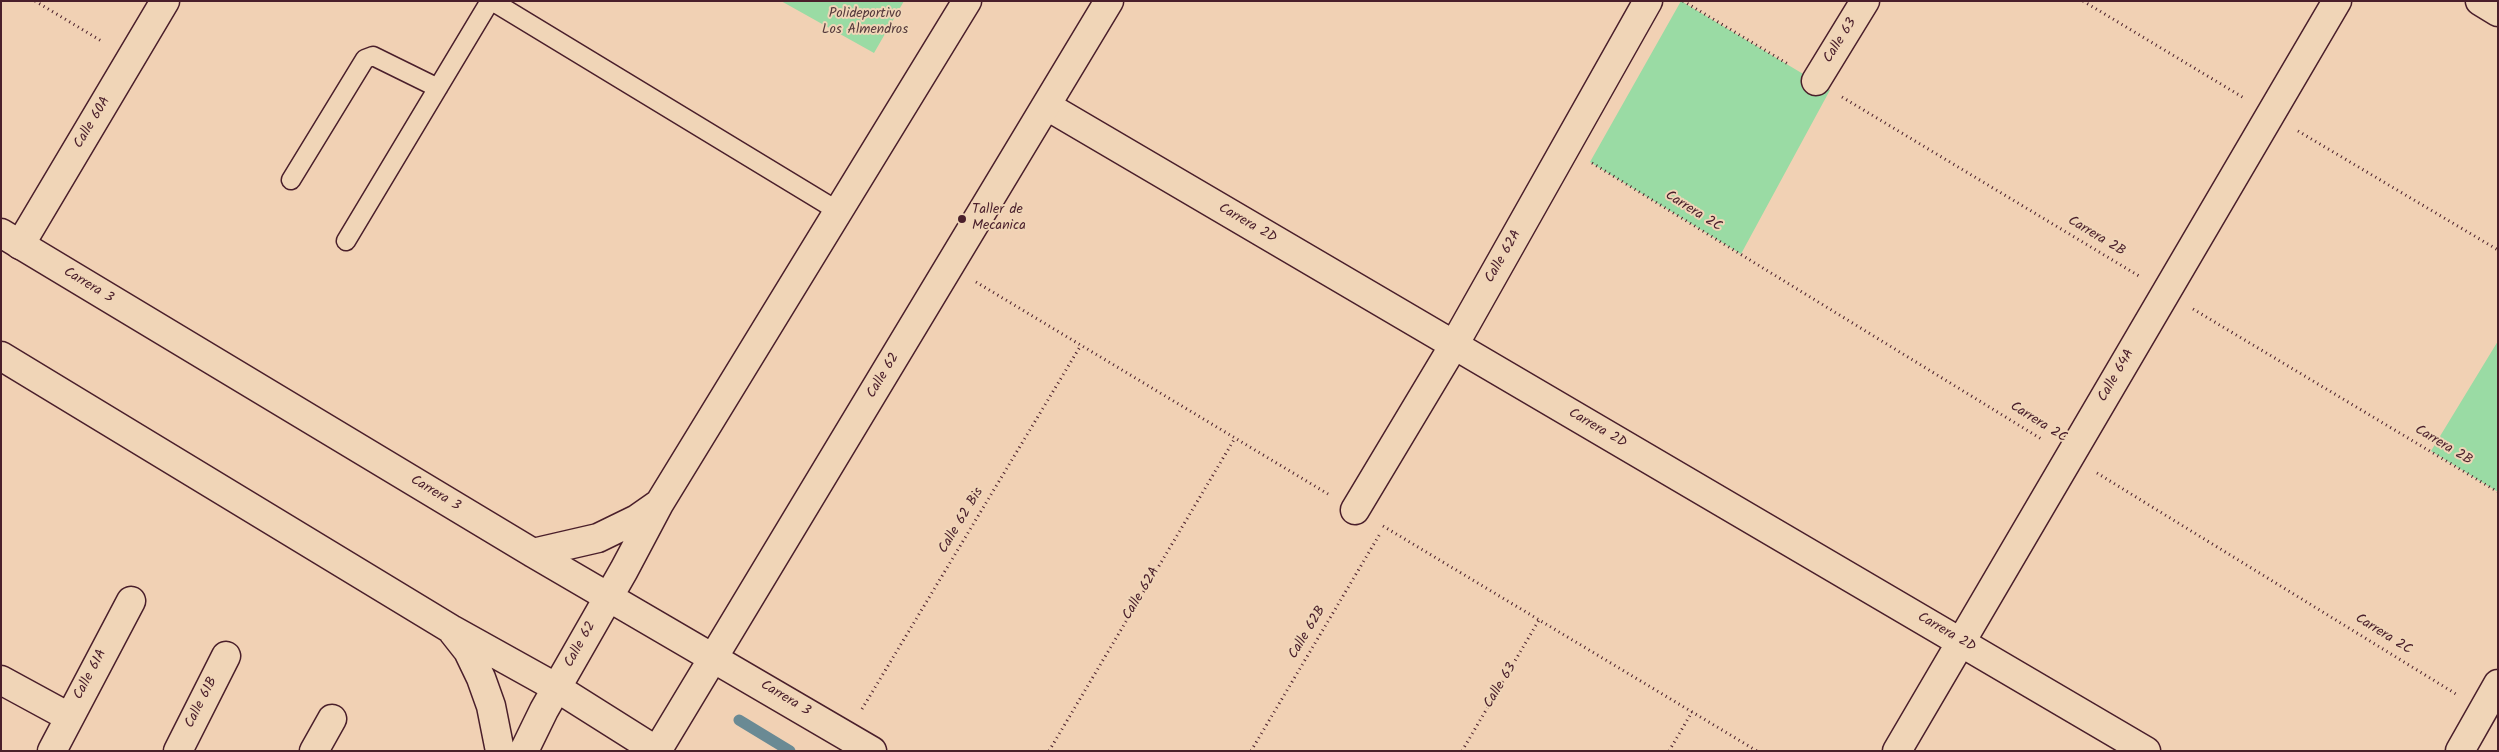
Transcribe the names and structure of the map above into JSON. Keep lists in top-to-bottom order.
{
  "streets": {
    "street": [
      "Calle 63",
      "Calle 60A",
      "Carrera 2D",
      "Calle 62A",
      "Carrera 3",
      "Calle 62",
      "Calle 64A",
      "Calle 61A",
      "Calle 61B"
    ],
    "path": [
      "Carrera 2C",
      "Carrera 2B",
      "Calle 62 Bis",
      "Calle 62B"
    ]
  },
  "crossings": [
    ["Calle 63", "Carrera 2B"],
    ["Calle 60A", "Carrera 3"],
    ["Carrera 2C", "Calle 62A"],
    ["Carrera 2C", "Calle 64A"],
    ["Carrera 2D", "Calle 62A"],
    ["Carrera 2D", "Calle 62"],
    ["Carrera 2D", "Calle 64A"],
    ["Carrera 2B", "Calle 64A"],
    ["Carrera 3", "Calle 62"]
  ],
  "parks": ["Polideportivo Los Almendros"],
  "places": ["Taller de Mecanica"]
}
